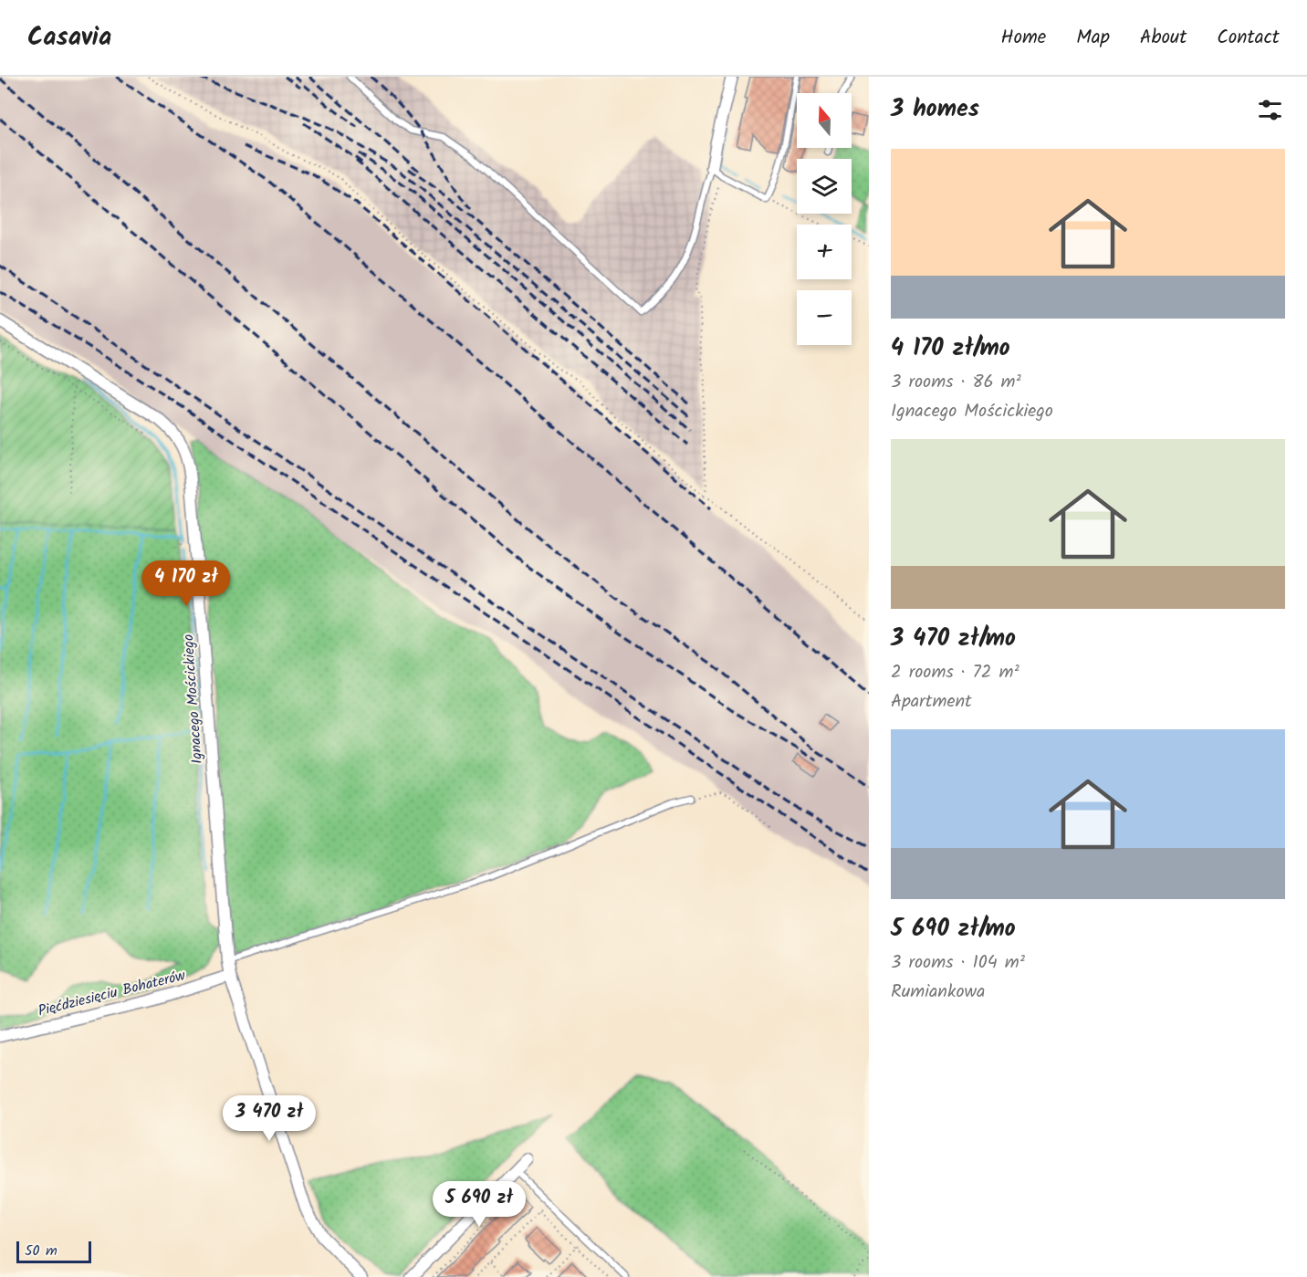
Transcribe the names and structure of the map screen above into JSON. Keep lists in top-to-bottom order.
{
  "streets": {
    "street": ["Ignacego Mościckiego", "Pięćdziesięciu Bohaterów"]
  },
  "crossings": [
    ["Ignacego Mościckiego", "Pięćdziesięciu Bohaterów"]
  ],
  "scale_bar": "50 m",
  "north": "top",
  "page": {
    "header": "Casavia",
    "nav": [
      "Home",
      "Map",
      "About",
      "Contact"
    ],
    "heading": "3 homes",
    "map_buttons": ["+", "−"],
    "list": [
      {
        "name": "4 170 zł/mo",
        "note": "3 rooms · 86 m² · Ignacego Mościckiego"
      },
      {
        "name": "3 470 zł/mo",
        "note": "2 rooms · 72 m² · Apartment"
      },
      {
        "name": "5 690 zł/mo",
        "note": "3 rooms · 104 m² · Rumiankowa"
      }
    ],
    "price": ["4 170 zł", "3 470 zł", "5 690 zł"],
    "scale": "50 m"
  }
}
